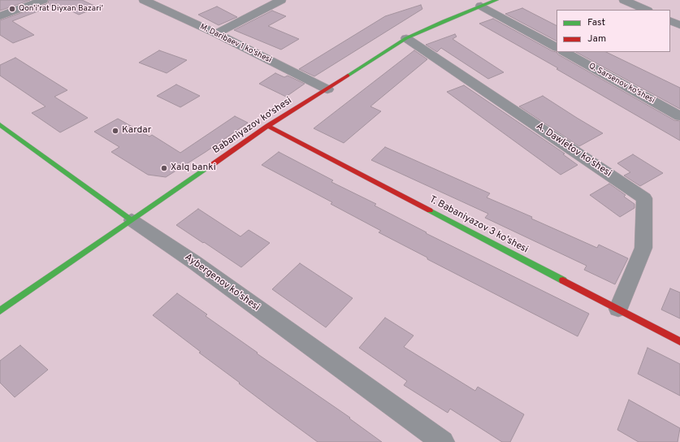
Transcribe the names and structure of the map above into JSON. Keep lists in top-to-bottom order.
{
  "streets": {
    "street": [
      "M. Daribaev 1 ko'shesi",
      "Q. Sarsenov ko'shesi",
      "Babaniyazov ko‘shesi",
      "A. Dawletov ko'shesi",
      "T. Babaniyazov 3 ko'shesi",
      "Aybergenov ko'shesi"
    ]
  },
  "crossings": [
    ["M. Daribaev 1 ko'shesi", "Babaniyazov ko‘shesi"],
    ["Babaniyazov ko‘shesi", "A. Dawletov ko'shesi"],
    ["Babaniyazov ko‘shesi", "T. Babaniyazov 3 ko'shesi"],
    ["Babaniyazov ko‘shesi", "Aybergenov ko'shesi"],
    ["A. Dawletov ko'shesi", "T. Babaniyazov 3 ko'shesi"]
  ],
  "places": ["Qon'i'rat Diyxan Bazari'", "Kardar", "Xalq banki"],
  "legend": ["Fast", "Jam"]
}
